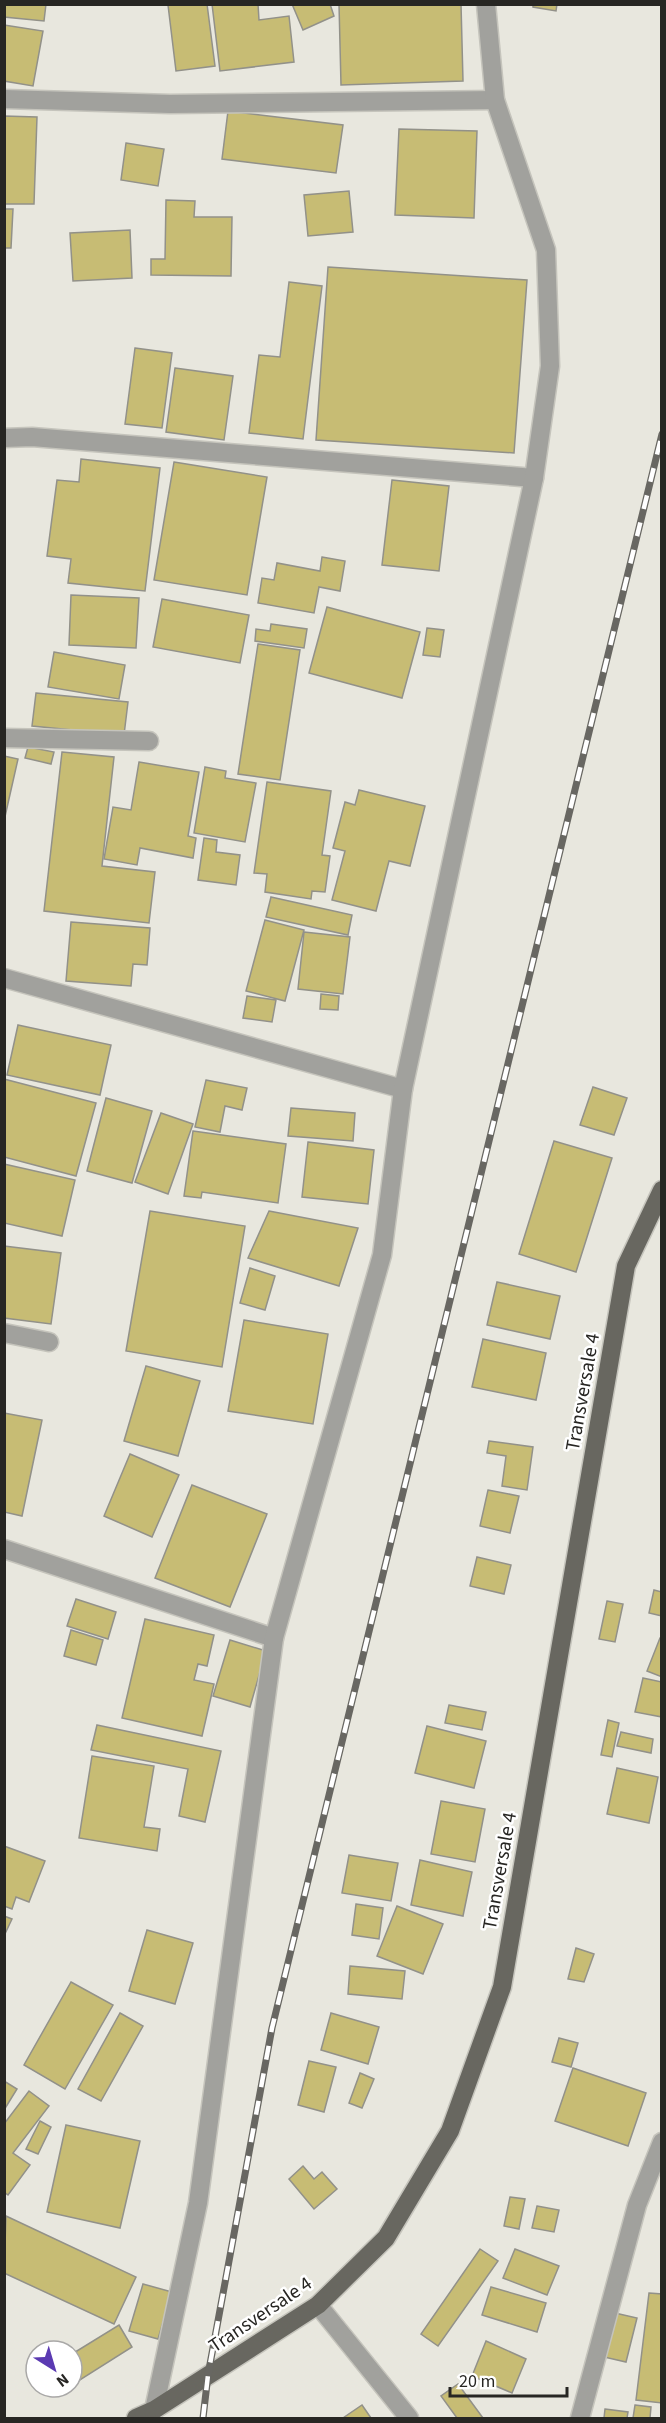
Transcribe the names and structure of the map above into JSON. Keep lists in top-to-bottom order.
{
  "streets": {
    "main road": ["Transversale 4"]
  },
  "scale_bar": "20 m",
  "north": "bottom right"
}
